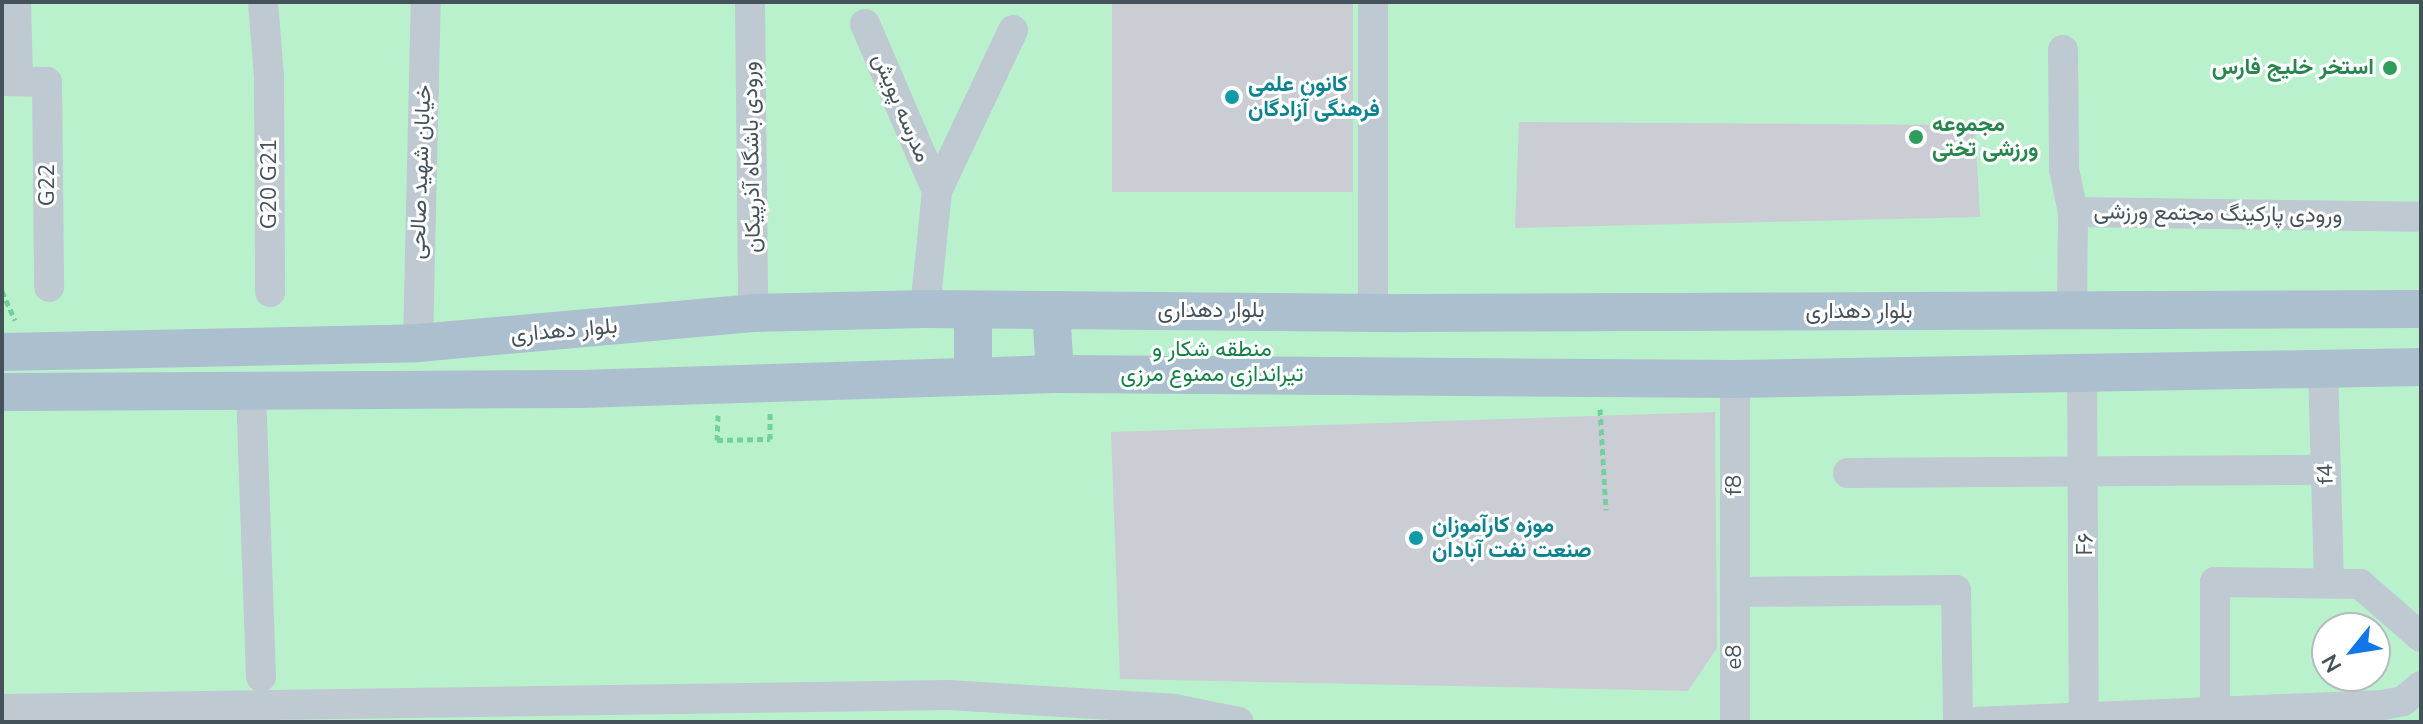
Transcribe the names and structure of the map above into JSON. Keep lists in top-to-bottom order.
{
  "streets": {
    "main road": ["بلوار دهداری"],
    "street": [
      "مدرسه پویش",
      "ورودی باشگاه آذرپیکان",
      "خیابان شهید صالحی",
      "G20 G21",
      "G22",
      "ورودی پارکینگ مجتمع ورزشی",
      "f4",
      "f8",
      "F۶",
      "e8"
    ]
  },
  "crossings": [
    ["ورودی باشگاه آذرپیکان", "بلوار دهداری"],
    ["خیابان شهید صالحی", "بلوار دهداری"],
    ["ورودی پارکینگ مجتمع ورزشی", "بلوار دهداری"],
    ["f8", "e8"]
  ],
  "parks": ["منطقه شکار و تیراندازی ممنوع مرزی"],
  "places": [
    "استخر خلیج فارس",
    "کانون علمی فرهنگی آزادگان",
    "مجموعه ورزشی تختی",
    "موزه کارآموزان صنعت نفت آبادان"
  ],
  "north": "bottom left"
}
